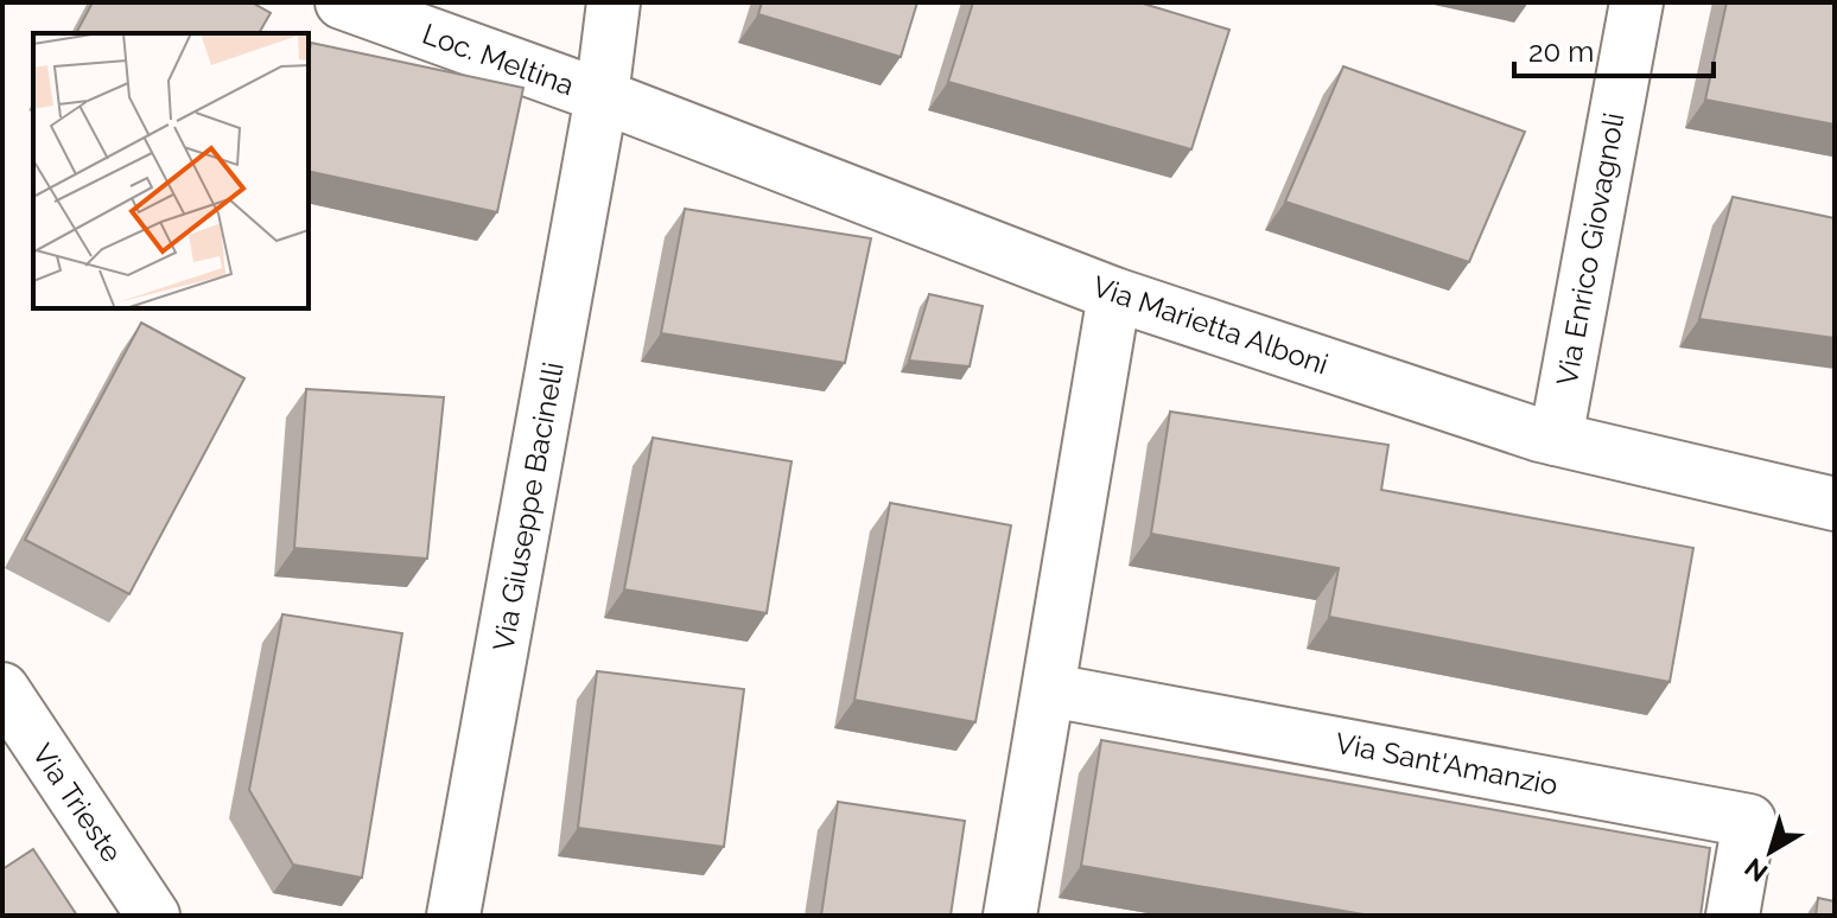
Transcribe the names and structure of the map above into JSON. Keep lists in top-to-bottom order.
{
  "streets": {
    "street": [
      "Loc. Meltina",
      "Via Enrico Giovagnoli",
      "Via Marietta Alboni",
      "Via Giuseppe Bacinelli",
      "Via Sant'Amanzio",
      "Via Trieste"
    ]
  },
  "crossings": [
    ["Loc. Meltina", "Via Marietta Alboni"],
    ["Loc. Meltina", "Via Giuseppe Bacinelli"],
    ["Via Enrico Giovagnoli", "Via Marietta Alboni"],
    ["Via Marietta Alboni", "Via Giuseppe Bacinelli"]
  ],
  "scale_bar": "20 m",
  "north": "bottom left"
}
